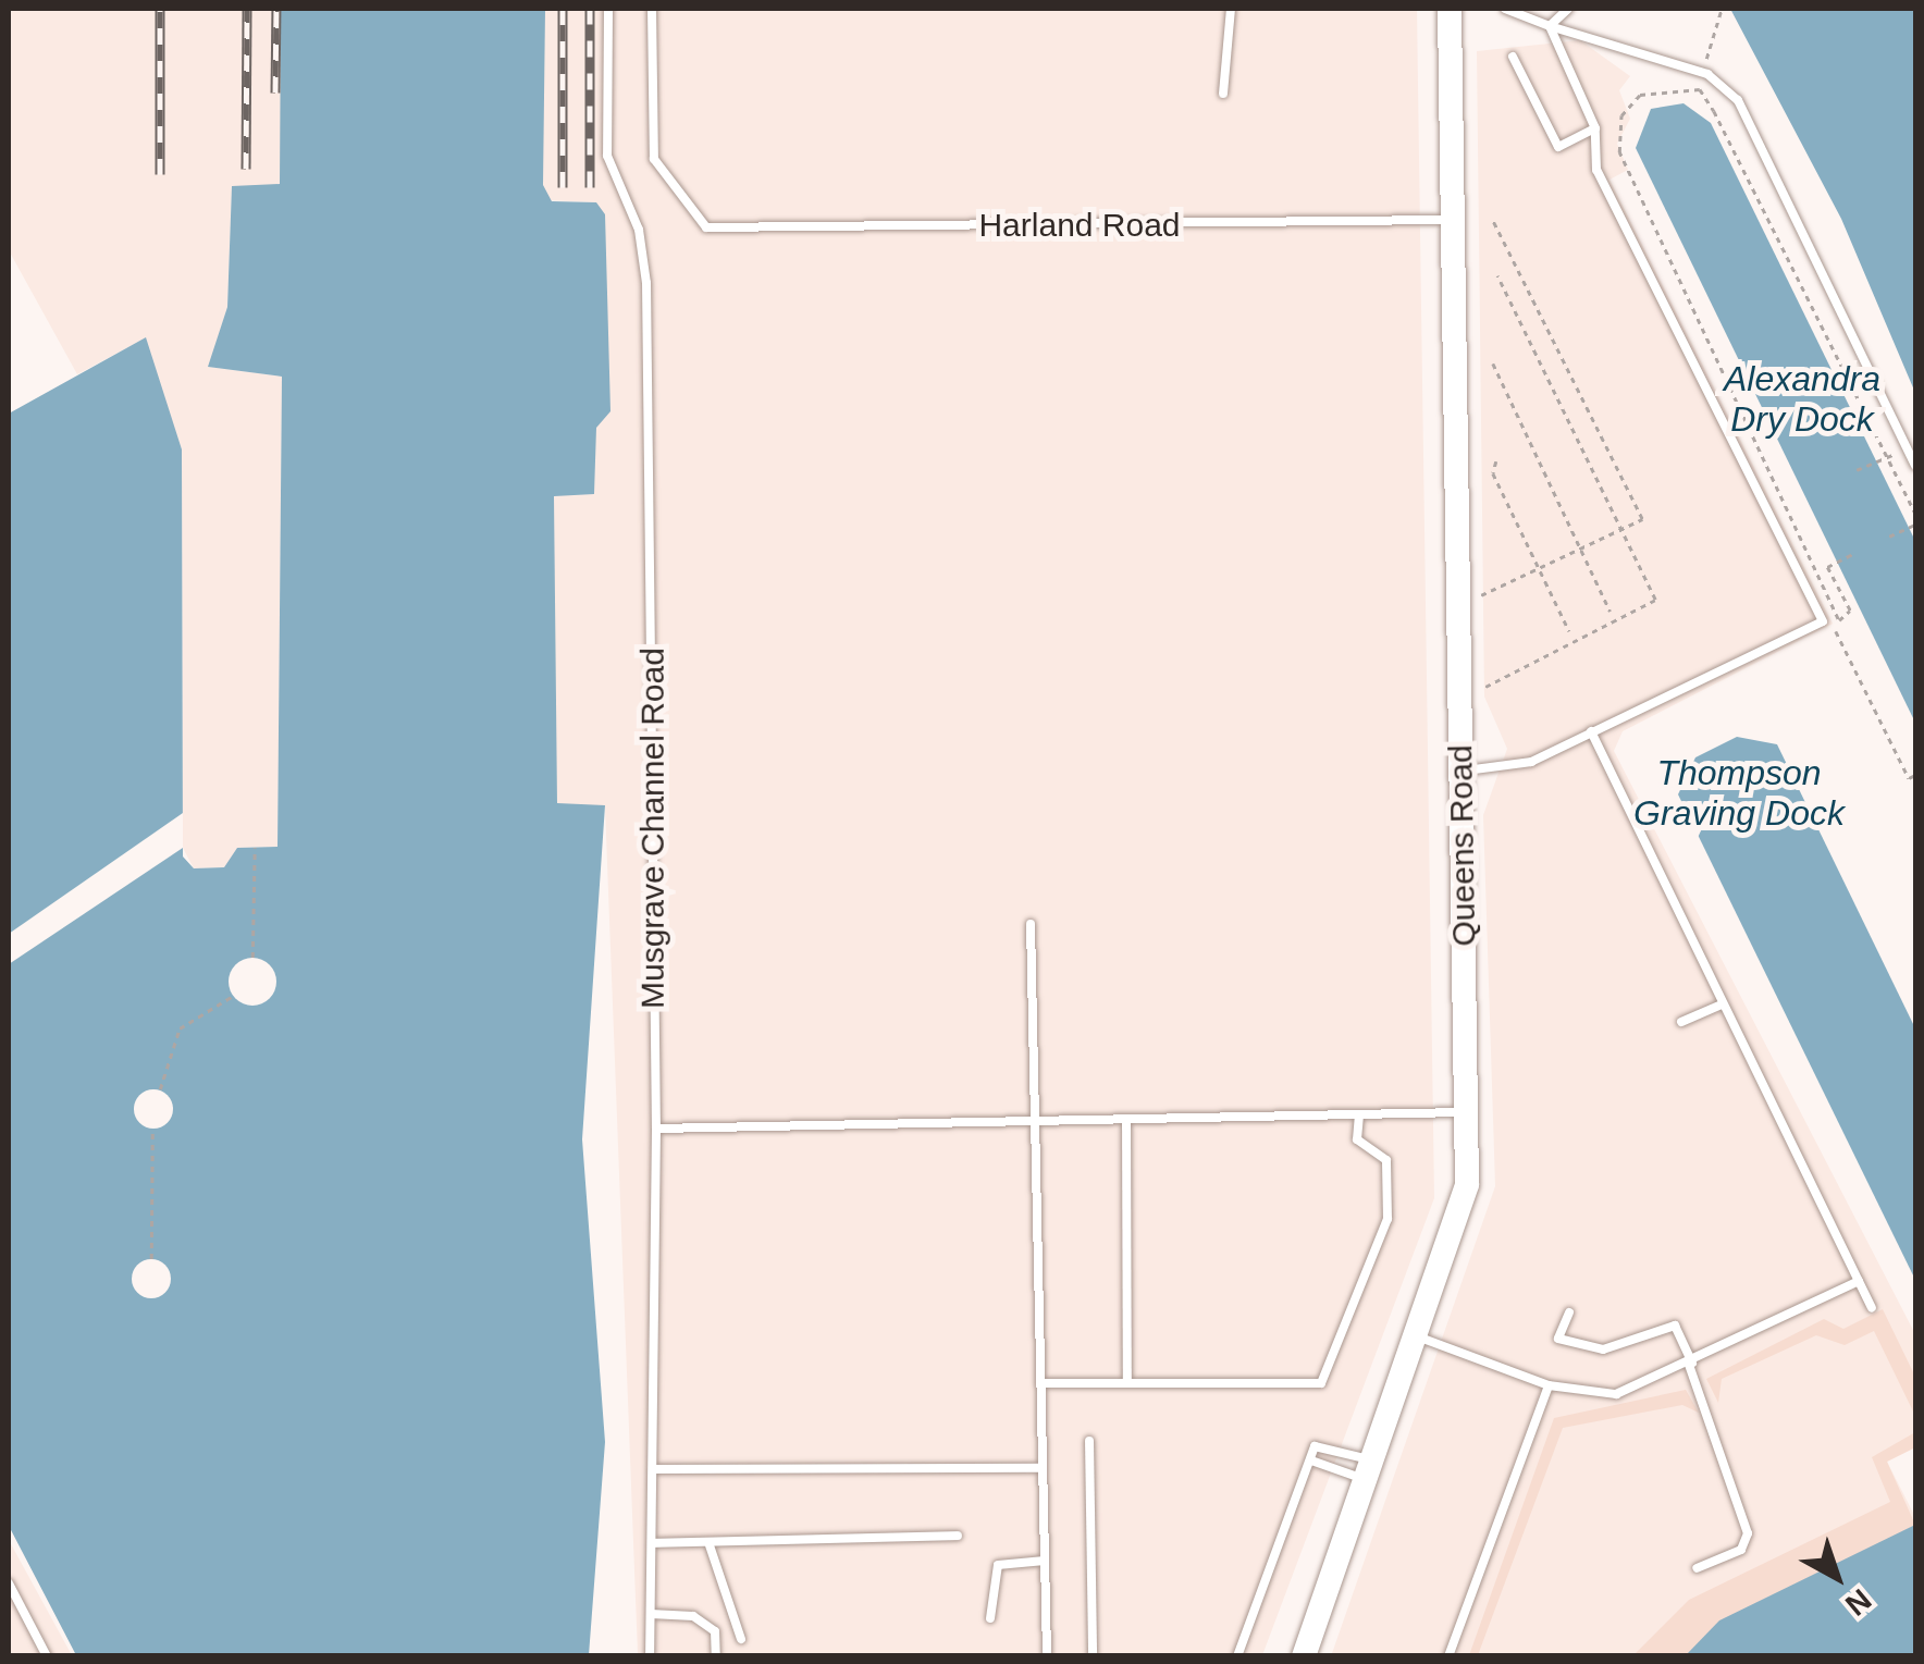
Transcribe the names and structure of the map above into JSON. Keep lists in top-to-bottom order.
{
  "streets": {
    "street": ["Queens Road"],
    "lane": ["Harland Road", "Musgrave Channel Road"]
  },
  "crossings": [
    ["Harland Road", "Queens Road"]
  ],
  "water": ["Alexandra Dry Dock", "Thompson Graving Dock"],
  "north": "bottom right"
}
